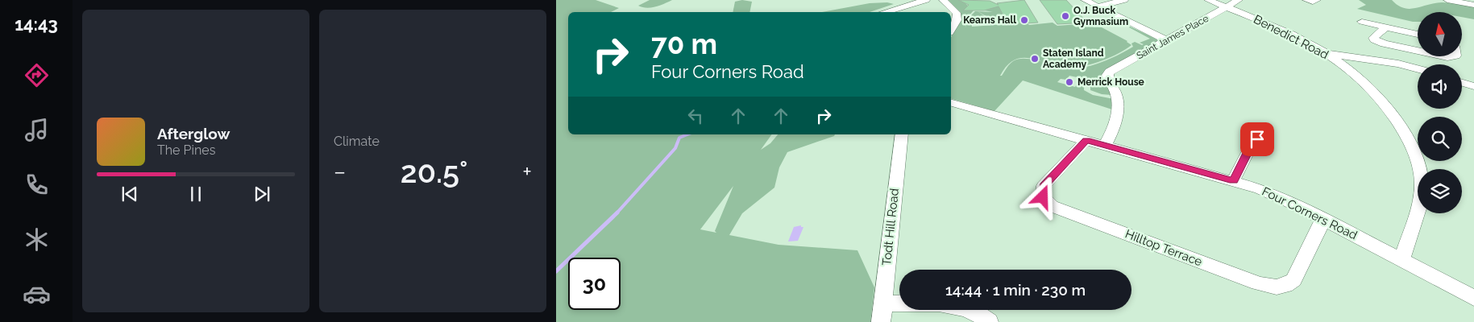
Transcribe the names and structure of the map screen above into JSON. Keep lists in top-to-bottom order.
{
  "streets": {
    "street": [
      "Saint James Place",
      "Benedict Road",
      "Four Corners Road",
      "Todt Hill Road",
      "Hilltop Terrace"
    ]
  },
  "crossings": [
    ["Saint James Place", "Benedict Road"],
    ["Saint James Place", "Four Corners Road"],
    ["Benedict Road", "Four Corners Road"],
    ["Four Corners Road", "Hilltop Terrace"]
  ],
  "places": [
    "O.J. Buck Gymnasium",
    "Kearns Hall",
    "Staten Island Academy",
    "Merrick House"
  ],
  "north": "top",
  "page": {
    "tabs": "14:43",
    "tile": "Climate",
    "turn": ["70 m", "Four Corners Road"],
    "song": ["Afterglow", "The Pines"],
    "heat": ["−", "20.5°", "+"],
    "limit": "30",
    "trip": "14:44 · 1 min · 230 m"
  }
}
